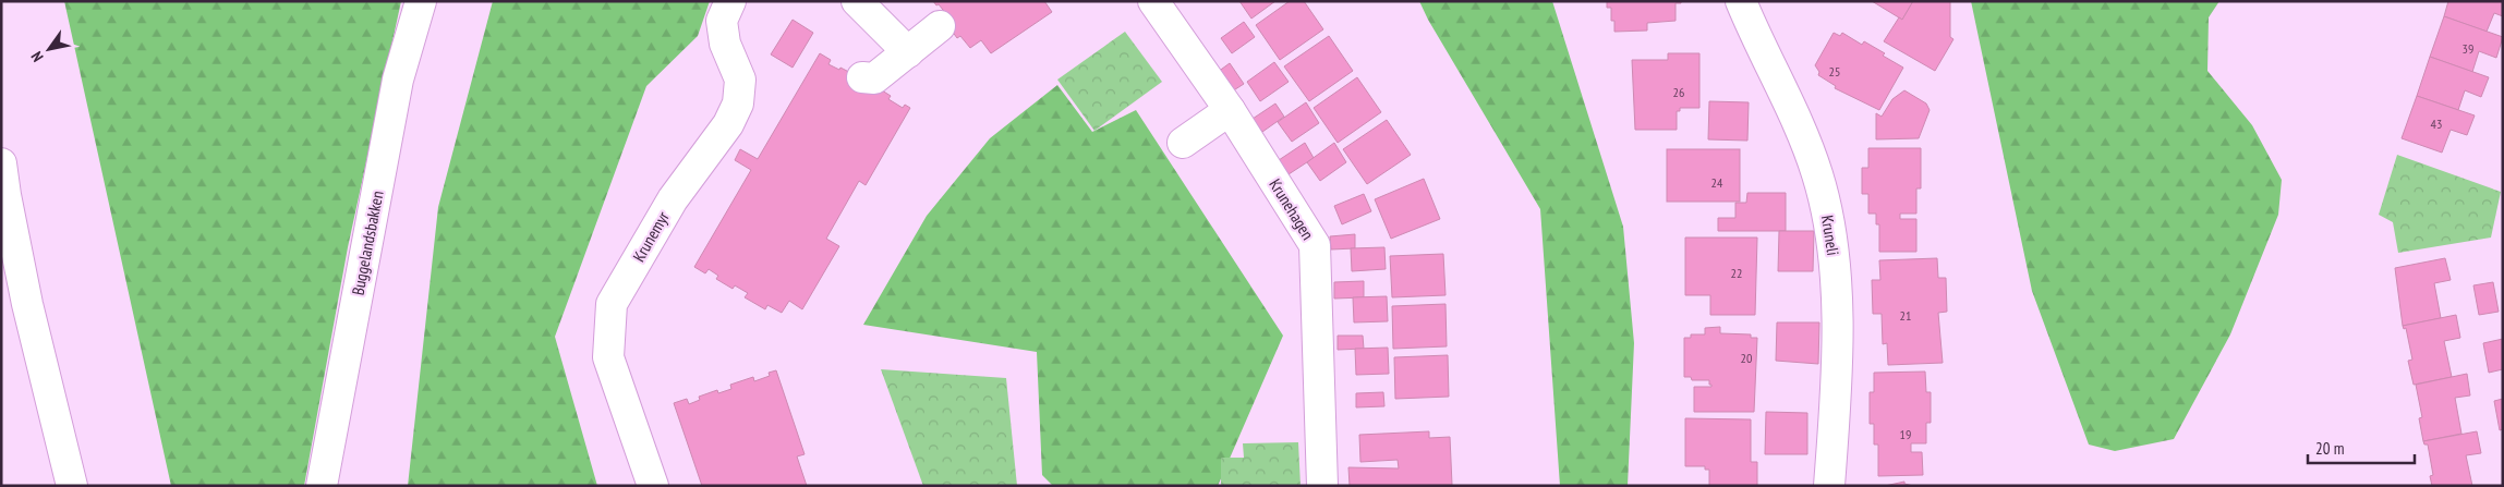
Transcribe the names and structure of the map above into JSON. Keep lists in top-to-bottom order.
{
  "streets": {
    "main road": [
      "Krunehagen",
      "Kruneli",
      "Krunemyr",
      "Buggelandsbakken"
    ]
  },
  "house_numbers": [
    "39",
    "25",
    "26",
    "43",
    "24",
    "22",
    "21",
    "20",
    "19"
  ],
  "scale_bar": "20 m",
  "north": "bottom left"
}
